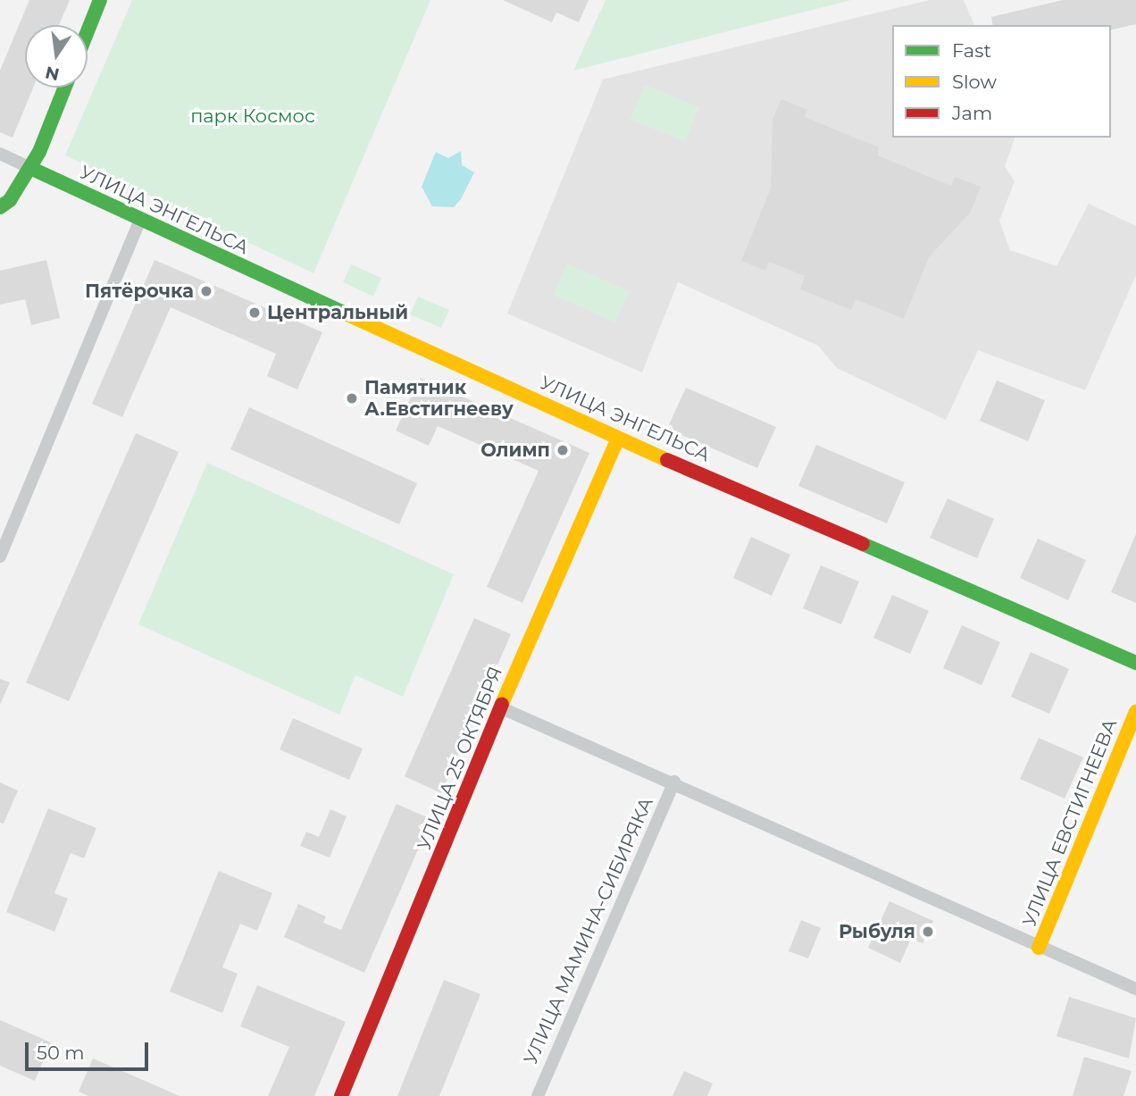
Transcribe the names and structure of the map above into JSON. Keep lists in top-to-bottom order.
{
  "streets": {
    "main road": ["УЛИЦА ЭНГЕЛЬСА", "УЛИЦА 25 ОКТЯБРЯ", "УЛИЦА ЕВСТИГНЕЕВА"],
    "street": ["УЛИЦА МАМИНА-СИБИРЯКА"]
  },
  "crossings": [
    ["УЛИЦА ЭНГЕЛЬСА", "УЛИЦА 25 ОКТЯБРЯ"]
  ],
  "parks": ["парк Космос"],
  "places": [
    "Пятёрочка",
    "Центральный",
    "Памятник А.Евстигнееву",
    "Олимп",
    "Рыбуля"
  ],
  "legend": ["Fast", "Slow", "Jam"],
  "scale_bar": "50 m",
  "north": "bottom"
}
